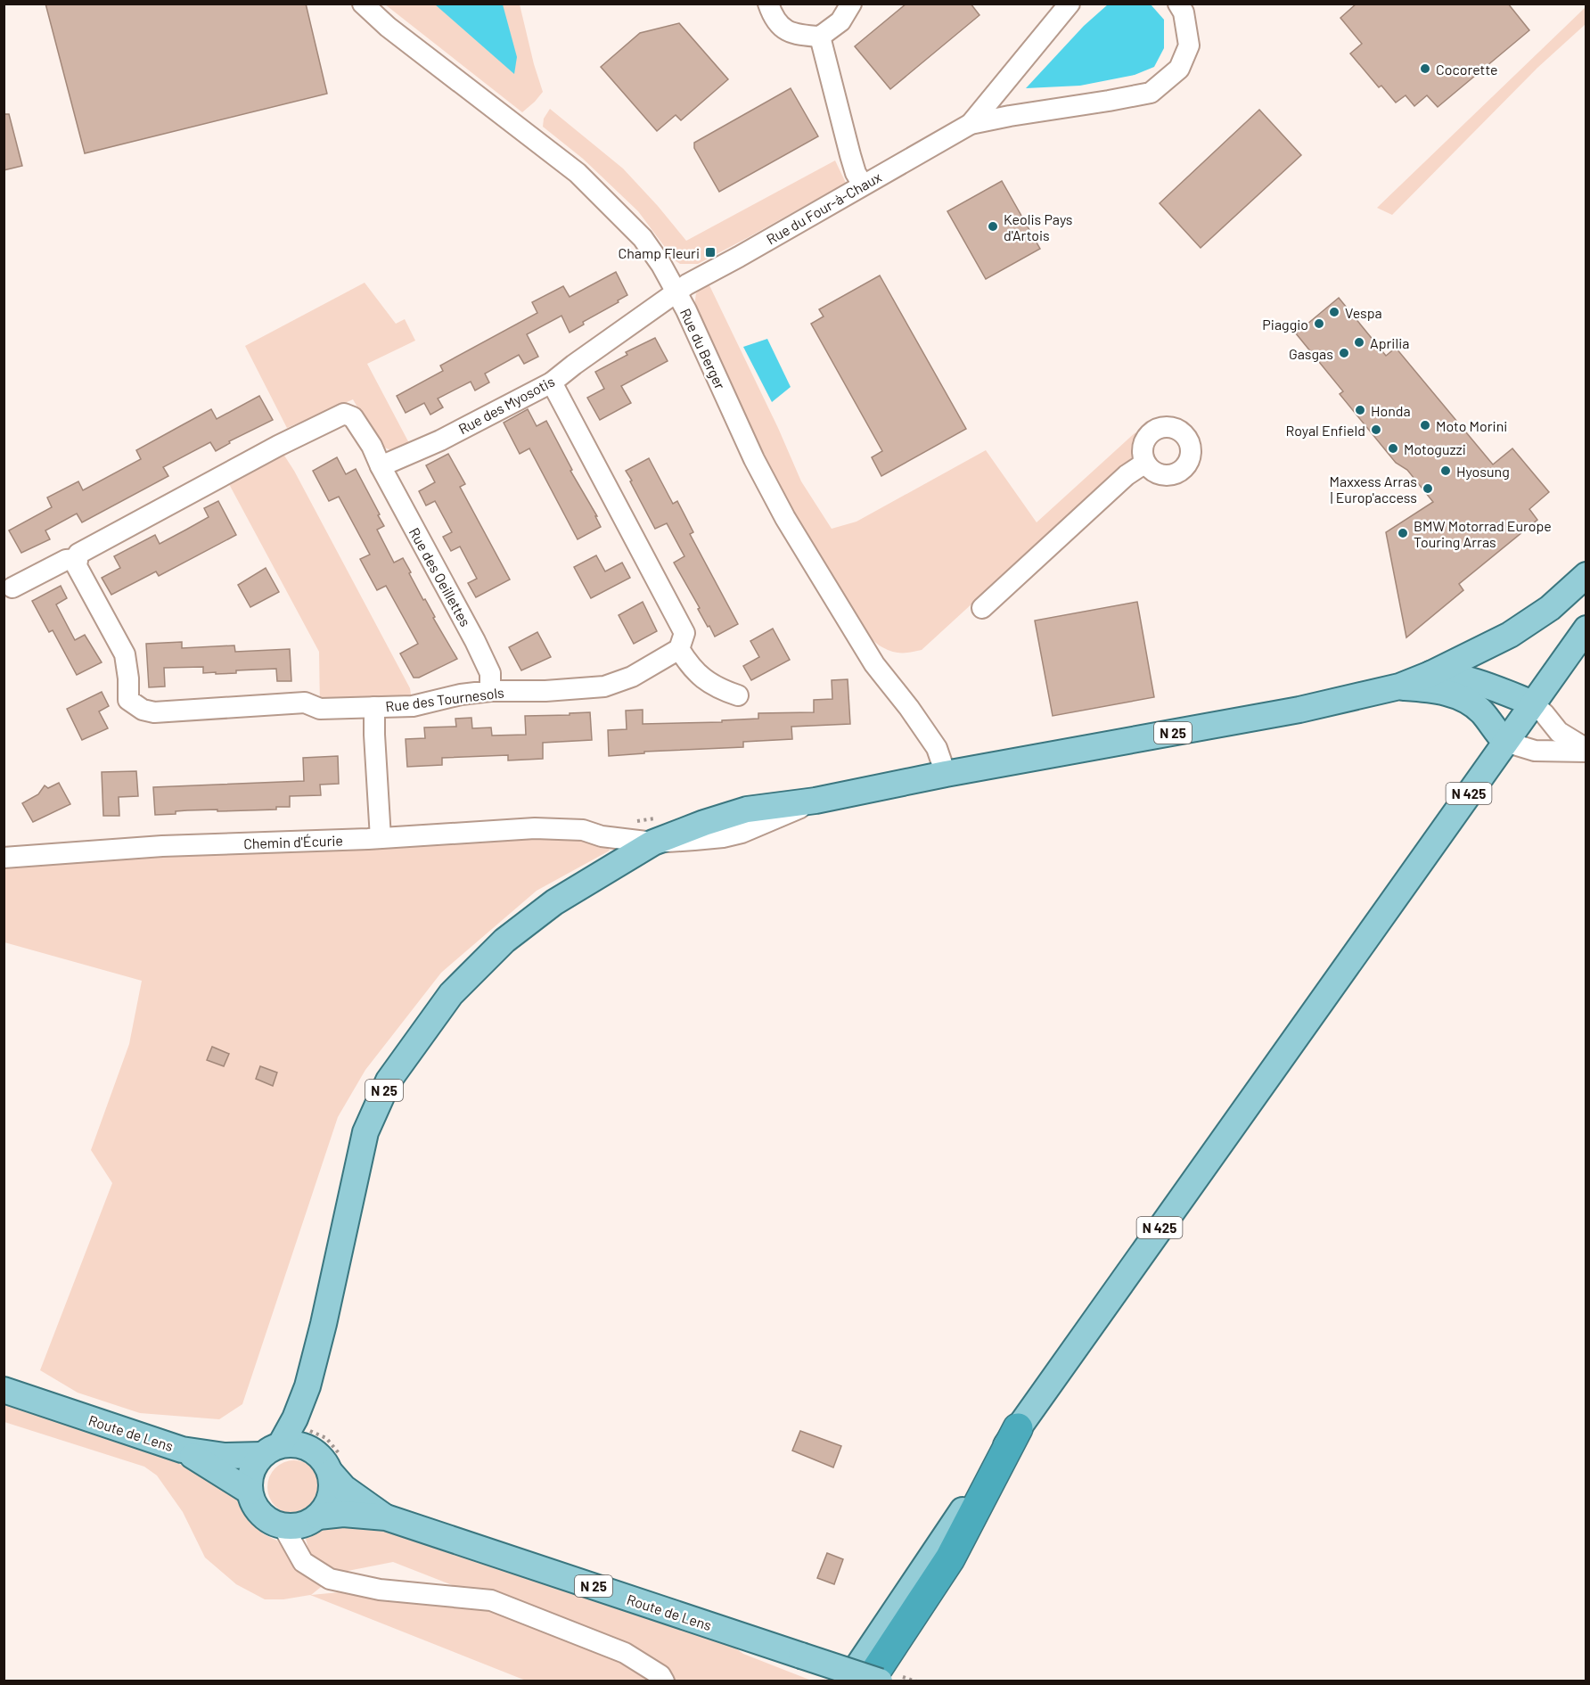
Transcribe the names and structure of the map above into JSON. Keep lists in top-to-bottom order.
{
  "streets": {
    "main road": ["N 25", "N 425", "Route de Lens"],
    "street": [
      "Rue du Four-à-Chaux",
      "Rue du Berger",
      "Rue des Myosotis",
      "Rue des Oeillettes",
      "Rue des Tournesols",
      "Chemin d'Écurie"
    ]
  },
  "crossings": [
    ["Rue du Four-à-Chaux", "Rue du Berger"],
    ["Rue du Four-à-Chaux", "Rue des Myosotis"],
    ["Rue du Berger", "Rue des Myosotis"],
    ["Rue du Berger", "N 25"],
    ["Rue des Myosotis", "Rue des Oeillettes"],
    ["Rue des Oeillettes", "Rue des Tournesols"],
    ["N 25", "N 425"],
    ["N 25", "Chemin d'Écurie"],
    ["N 25", "Route de Lens"]
  ],
  "places": {
    "other": [
      "Cocorette",
      "Keolis Pays d'Artois",
      "Vespa",
      "Piaggio",
      "Aprilia",
      "Gasgas",
      "Honda",
      "Moto Morini",
      "Royal Enfield",
      "Motoguzzi",
      "Hyosung",
      "Maxxess Arras | Europ'access",
      "BMW Motorrad Europe Touring Arras"
    ],
    "transit": ["Champ Fleuri"]
  }
}
